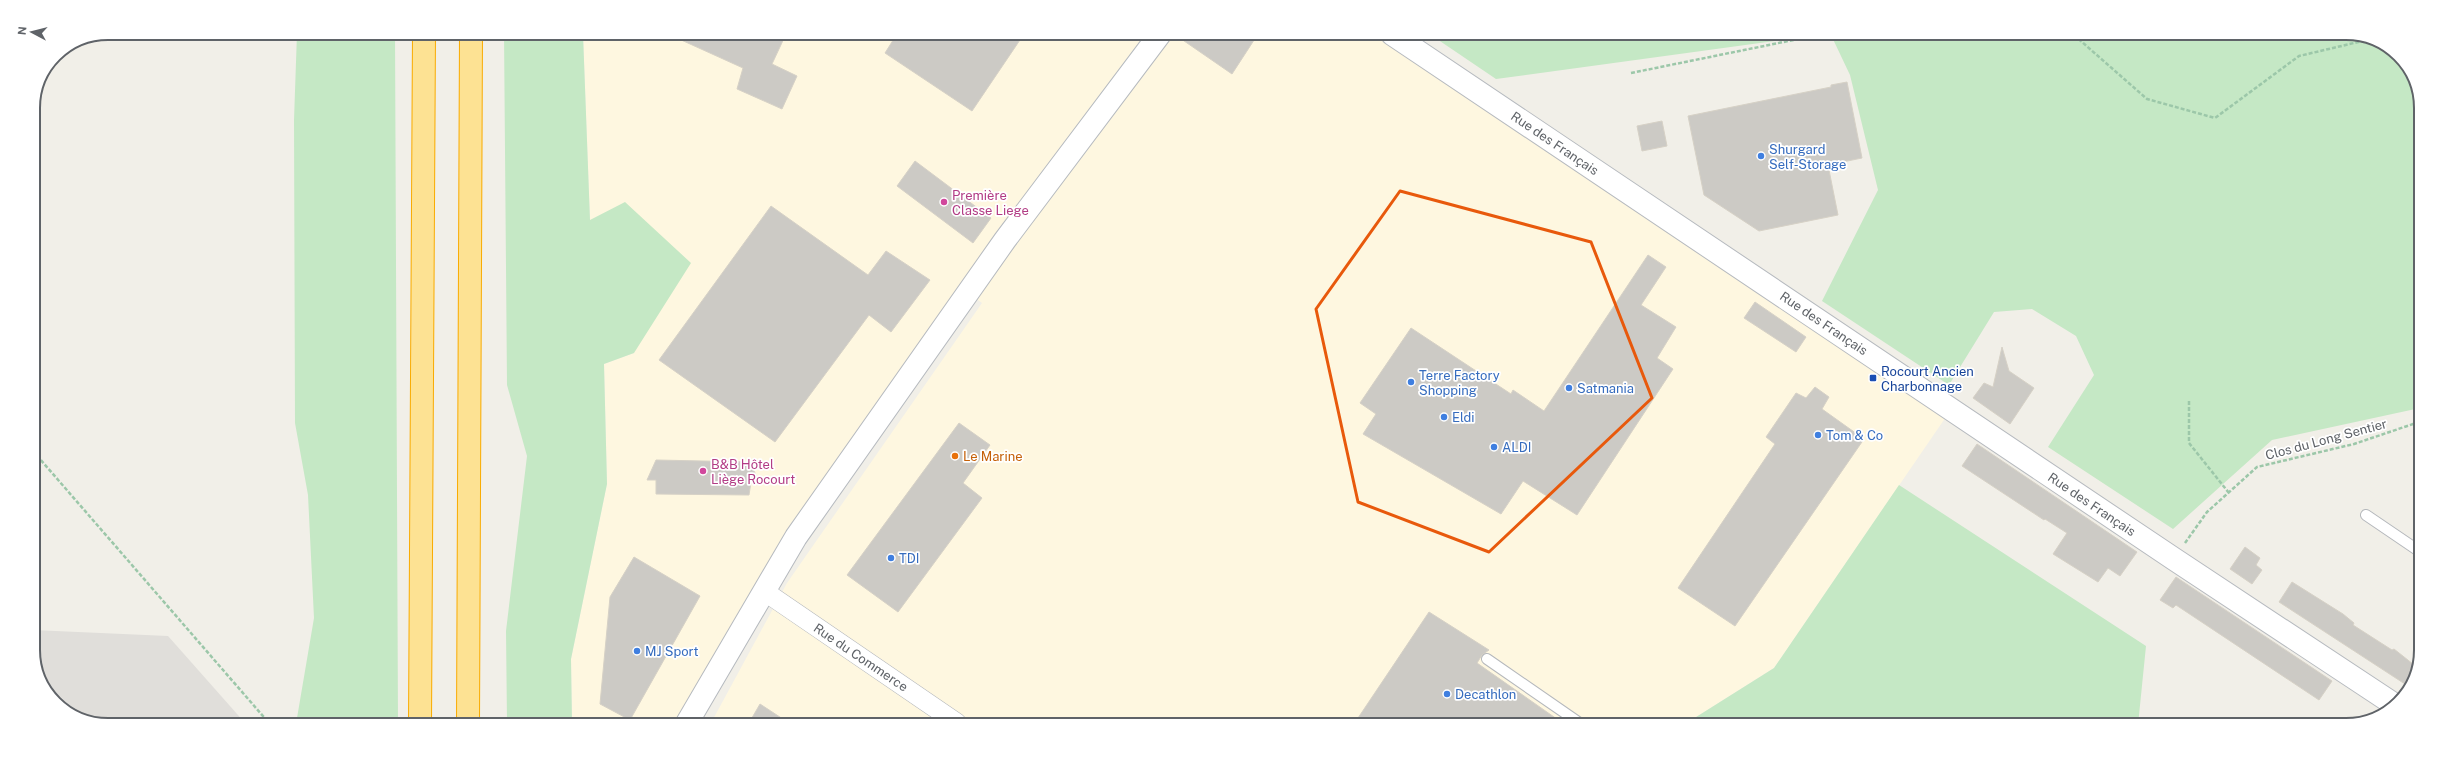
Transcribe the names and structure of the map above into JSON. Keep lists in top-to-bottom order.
{
  "streets": {
    "main road": ["Rue des Français"],
    "street": ["Rue du Commerce"],
    "path": ["Clos du Long Sentier"]
  },
  "places": {
    "other": [
      "Shurgard Self-Storage",
      "Première Classe Liege",
      "Terre Factory Shopping",
      "Satmania",
      "Eldi",
      "Tom & Co",
      "ALDI",
      "Le Marine",
      "B&B Hôtel Liège Rocourt",
      "TDI",
      "MJ Sport",
      "Decathlon"
    ],
    "transit": ["Rocourt Ancien Charbonnage"]
  },
  "north": "left"
}
